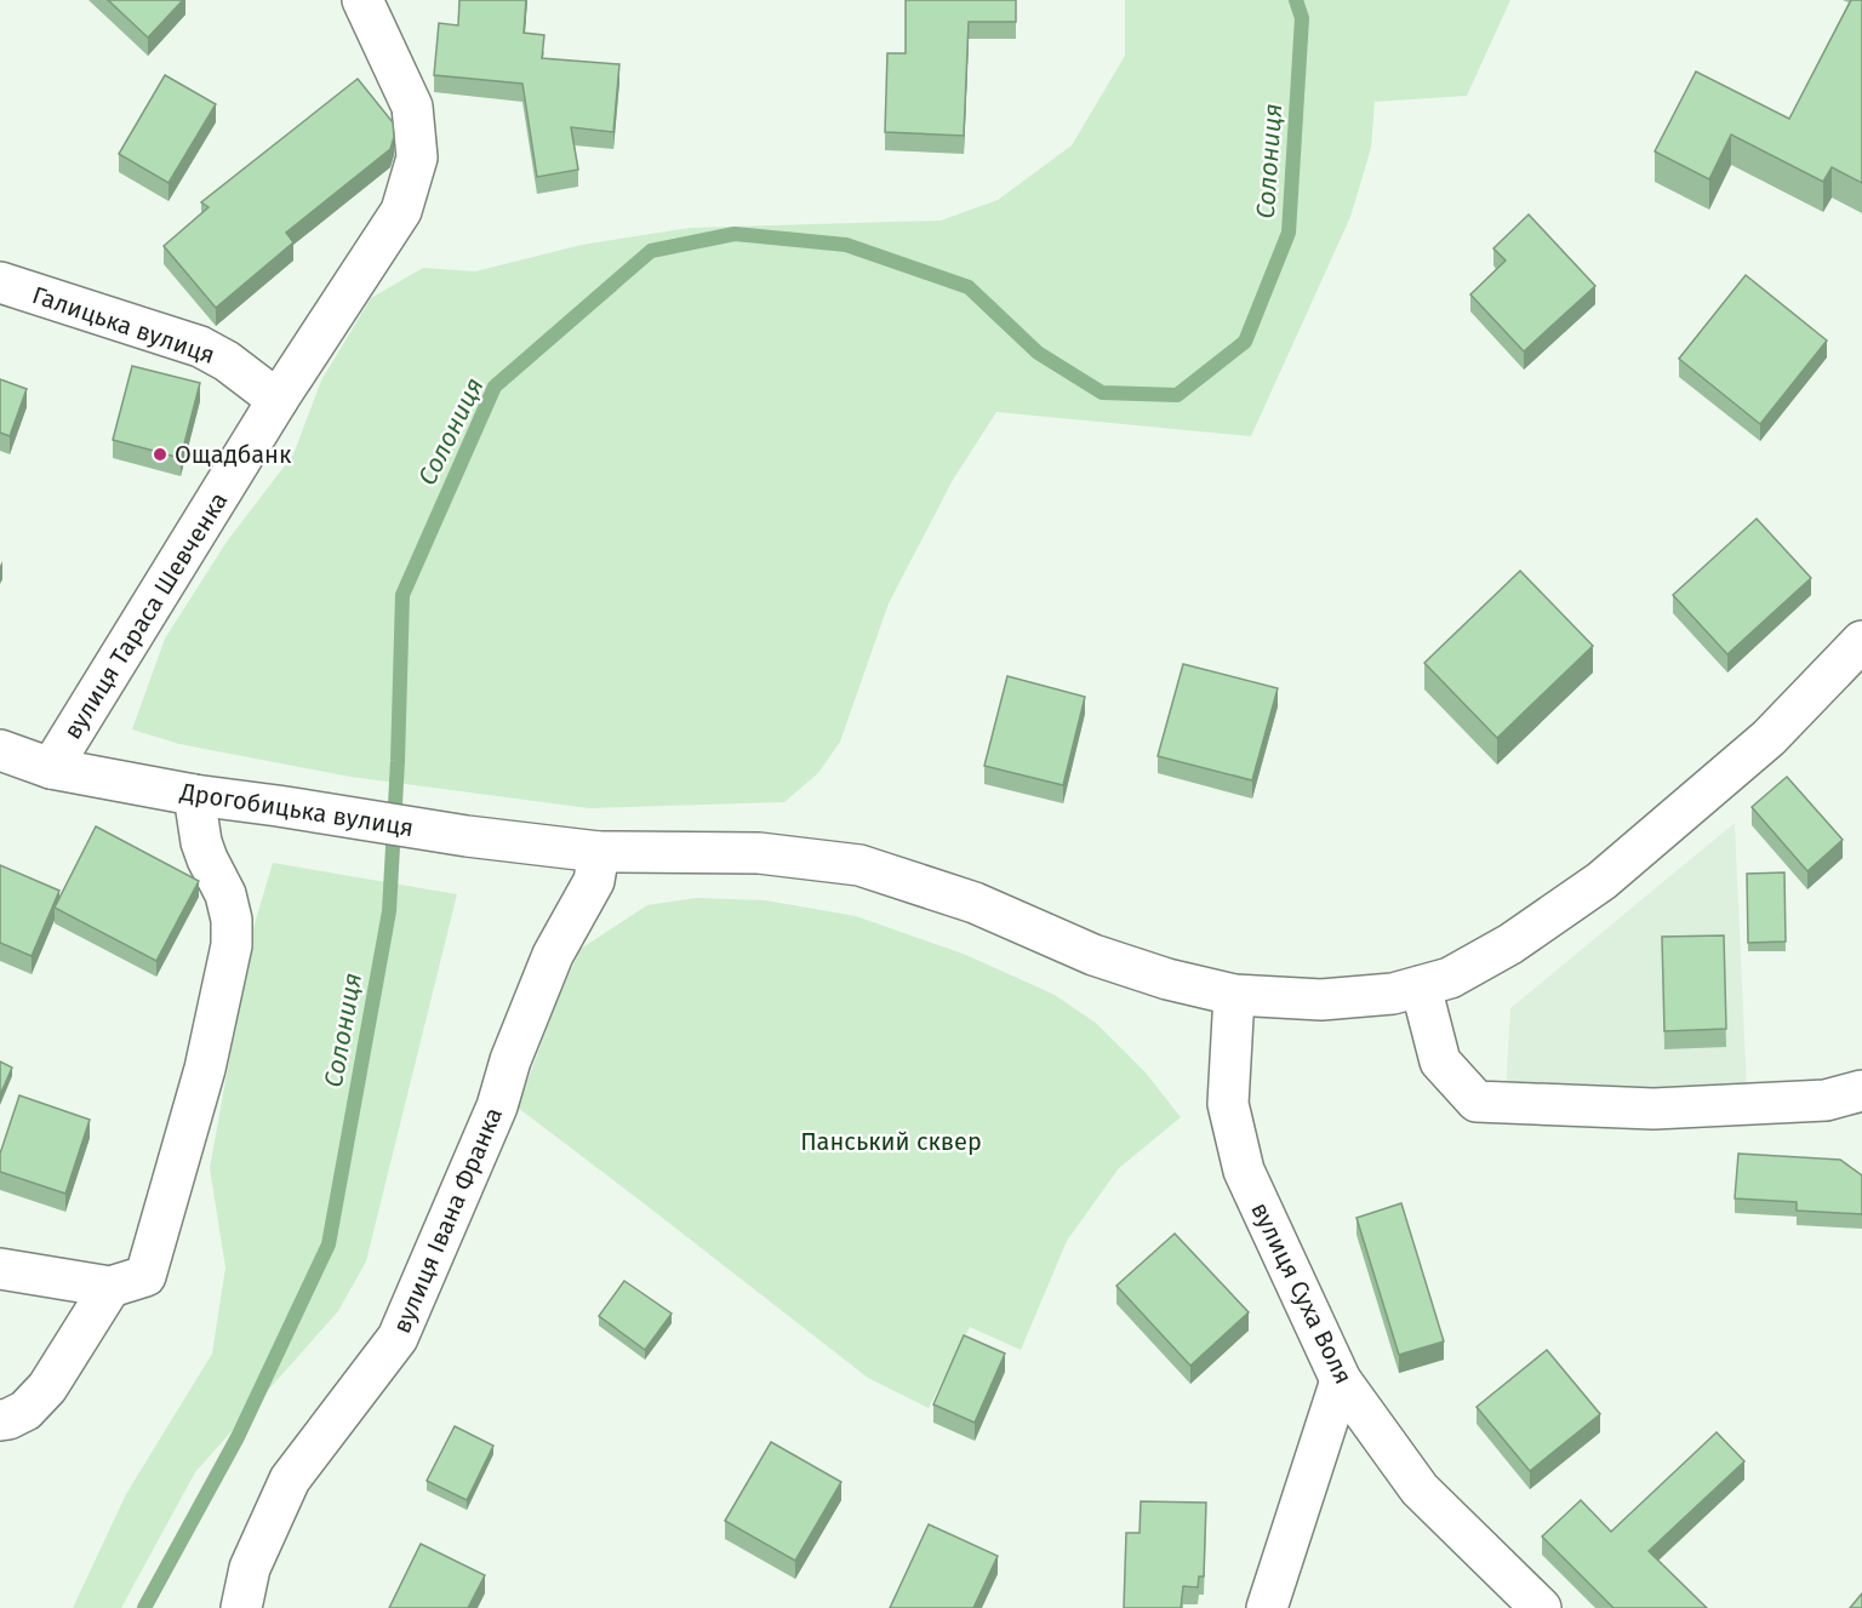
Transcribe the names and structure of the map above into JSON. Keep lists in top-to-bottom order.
{
  "streets": {
    "street": [
      "Галицька вулиця",
      "вулиця Тараса Шевченка",
      "Дрогобицька вулиця",
      "вулиця Івана Франка",
      "вулиця Суха Воля"
    ]
  },
  "crossings": [
    ["Галицька вулиця", "вулиця Тараса Шевченка"],
    ["вулиця Тараса Шевченка", "Дрогобицька вулиця"],
    ["Дрогобицька вулиця", "вулиця Івана Франка"],
    ["Дрогобицька вулиця", "вулиця Суха Воля"]
  ],
  "water": ["Солониця"],
  "parks": ["Панський сквер"],
  "places": ["Ощадбанк"]
}
